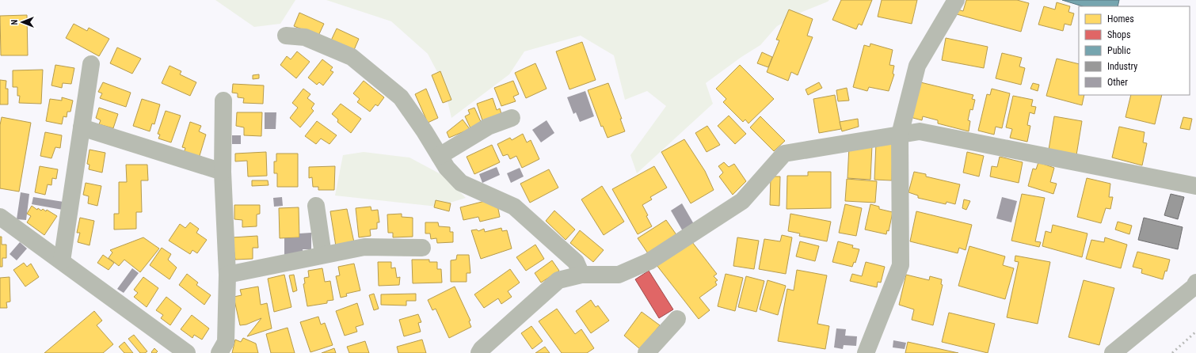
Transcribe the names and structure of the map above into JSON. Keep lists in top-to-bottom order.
{
  "legend": [
    "Homes",
    "Shops",
    "Public",
    "Industry",
    "Other"
  ],
  "north": "left"
}
